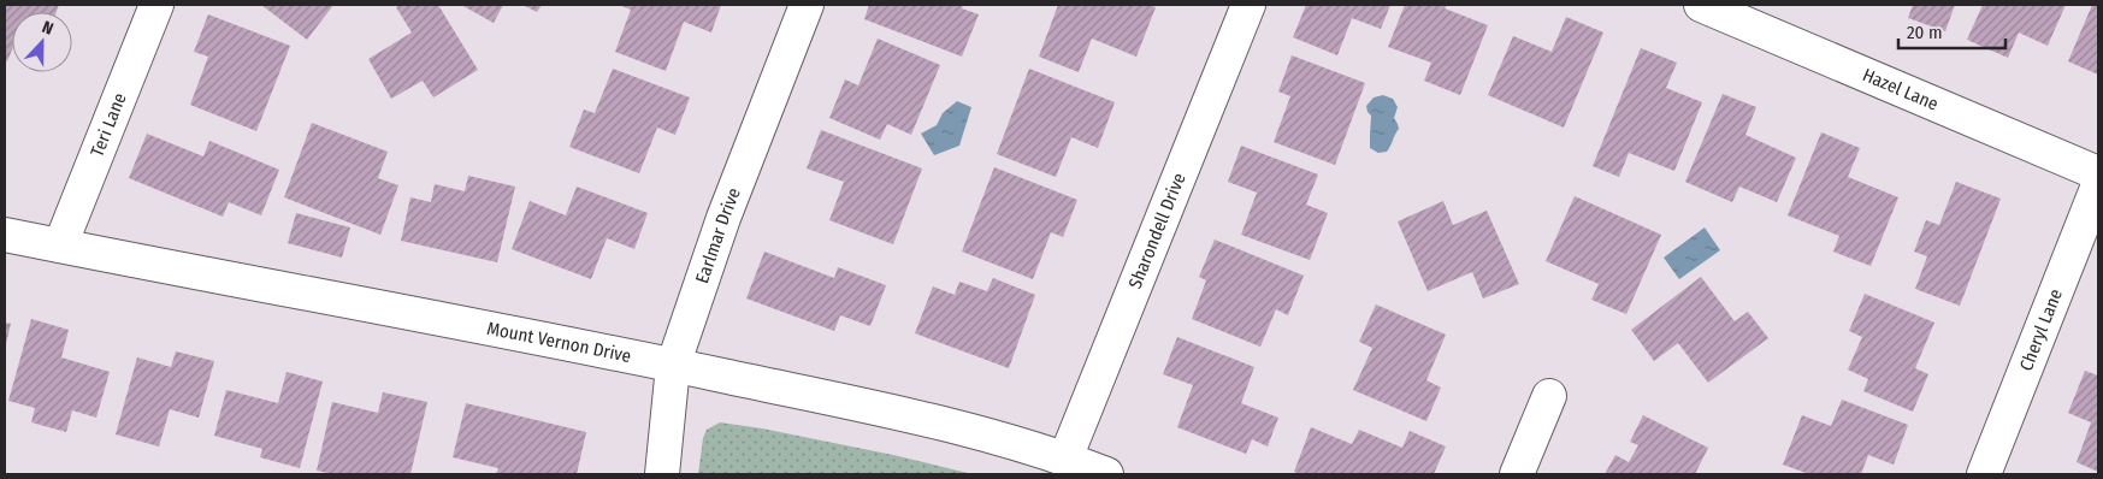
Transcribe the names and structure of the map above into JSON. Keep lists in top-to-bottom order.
{
  "streets": {
    "street": [
      "Hazel Lane",
      "Teri Lane",
      "Sharondell Drive",
      "Earlmar Drive",
      "Cheryl Lane",
      "Mount Vernon Drive"
    ]
  },
  "crossings": [
    ["Teri Lane", "Mount Vernon Drive"],
    ["Sharondell Drive", "Mount Vernon Drive"],
    ["Earlmar Drive", "Mount Vernon Drive"]
  ],
  "scale_bar": "20 m",
  "north": "top"
}
